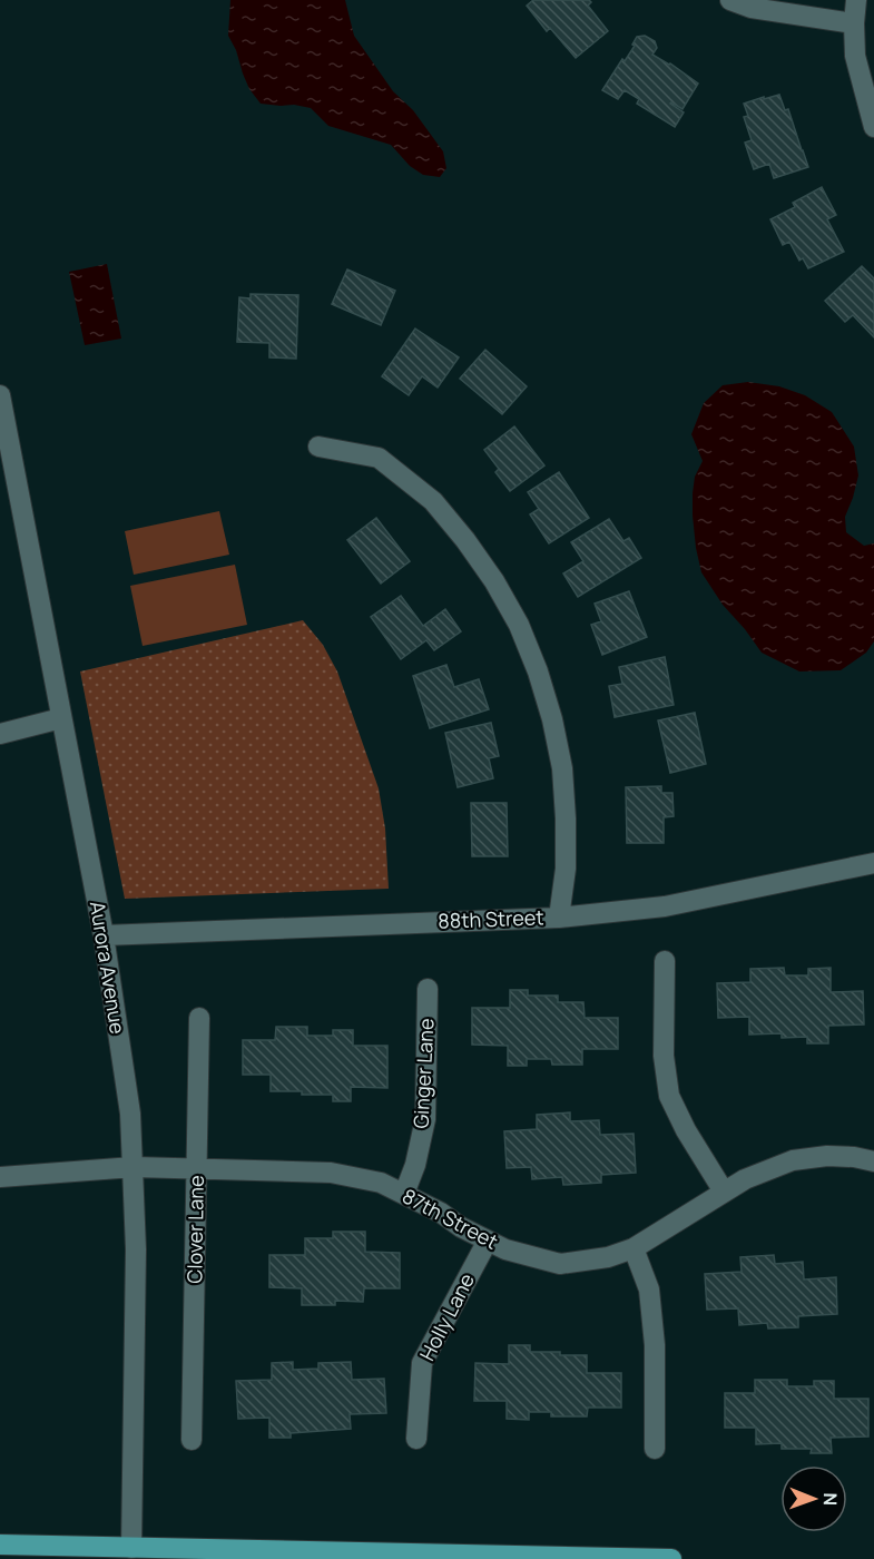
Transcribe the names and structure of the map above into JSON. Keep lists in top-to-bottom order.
{
  "streets": {
    "street": [
      "88th Street",
      "Aurora Avenue",
      "Ginger Lane",
      "87th Street",
      "Clover Lane",
      "Holly Lane"
    ]
  },
  "crossings": [
    ["88th Street", "Aurora Avenue"],
    ["Aurora Avenue", "87th Street"],
    ["Ginger Lane", "87th Street"],
    ["87th Street", "Clover Lane"],
    ["87th Street", "Holly Lane"]
  ],
  "north": "right"
}
